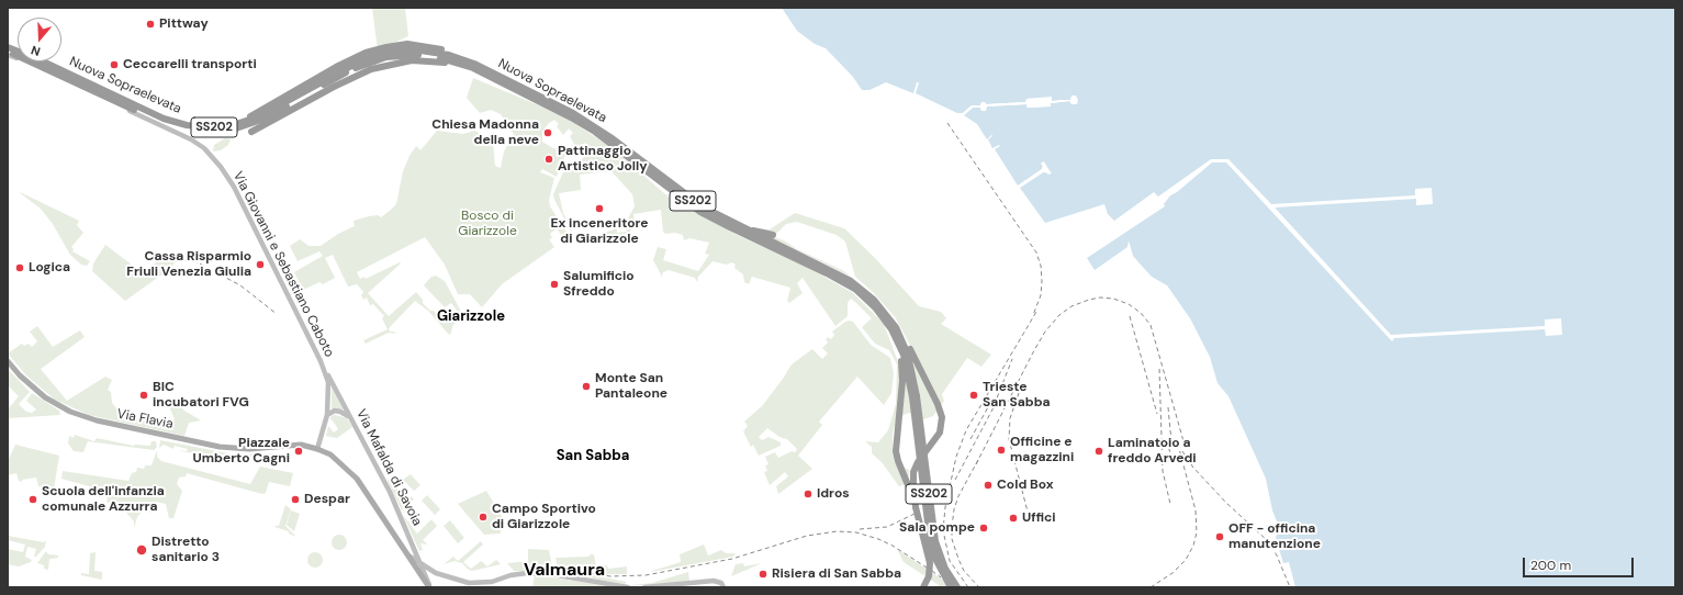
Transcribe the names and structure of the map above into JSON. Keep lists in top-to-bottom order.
{
  "streets": {
    "highway": ["Nuova Sopraelevata", "SS202"],
    "main road": ["Via Giovanni e Sebastiano Caboto", "Via Flavia", "Via Mafalda di Savoia"]
  },
  "crossings": [
    ["Nuova Sopraelevata", "Via Giovanni e Sebastiano Caboto"],
    ["Via Giovanni e Sebastiano Caboto", "Via Flavia"],
    ["Via Giovanni e Sebastiano Caboto", "Via Mafalda di Savoia"]
  ],
  "districts": ["Giarizzole", "San Sabba", "Valmaura"],
  "parks": ["Bosco di Giarizzole"],
  "places": [
    "Pittway",
    "Ceccarelli transporti",
    "Chiesa Madonna della neve",
    "Pattinaggio Artistico Jolly",
    "Ex inceneritore di Giarizzole",
    "Cassa Risparmio Friuli Venezia Giulia",
    "Logica",
    "Salumificio Sfreddo",
    "Monte San Pantaleone",
    "BIC incubatori FVG",
    "Trieste San Sabba",
    "Officine e magazzini",
    "Piazzale Umberto Cagni",
    "Laminatoio a freddo Arvedi",
    "Cold Box",
    "Idros",
    "Scuola dell'infanzia comunale Azzurra",
    "Despar",
    "Campo Sportivo di Giarizzole",
    "Uffici",
    "Sala pompe",
    "OFF - officina manutenzione",
    "Distretto sanitario 3",
    "Risiera di San Sabba"
  ],
  "scale_bar": "200 m",
  "north": "bottom"
}
